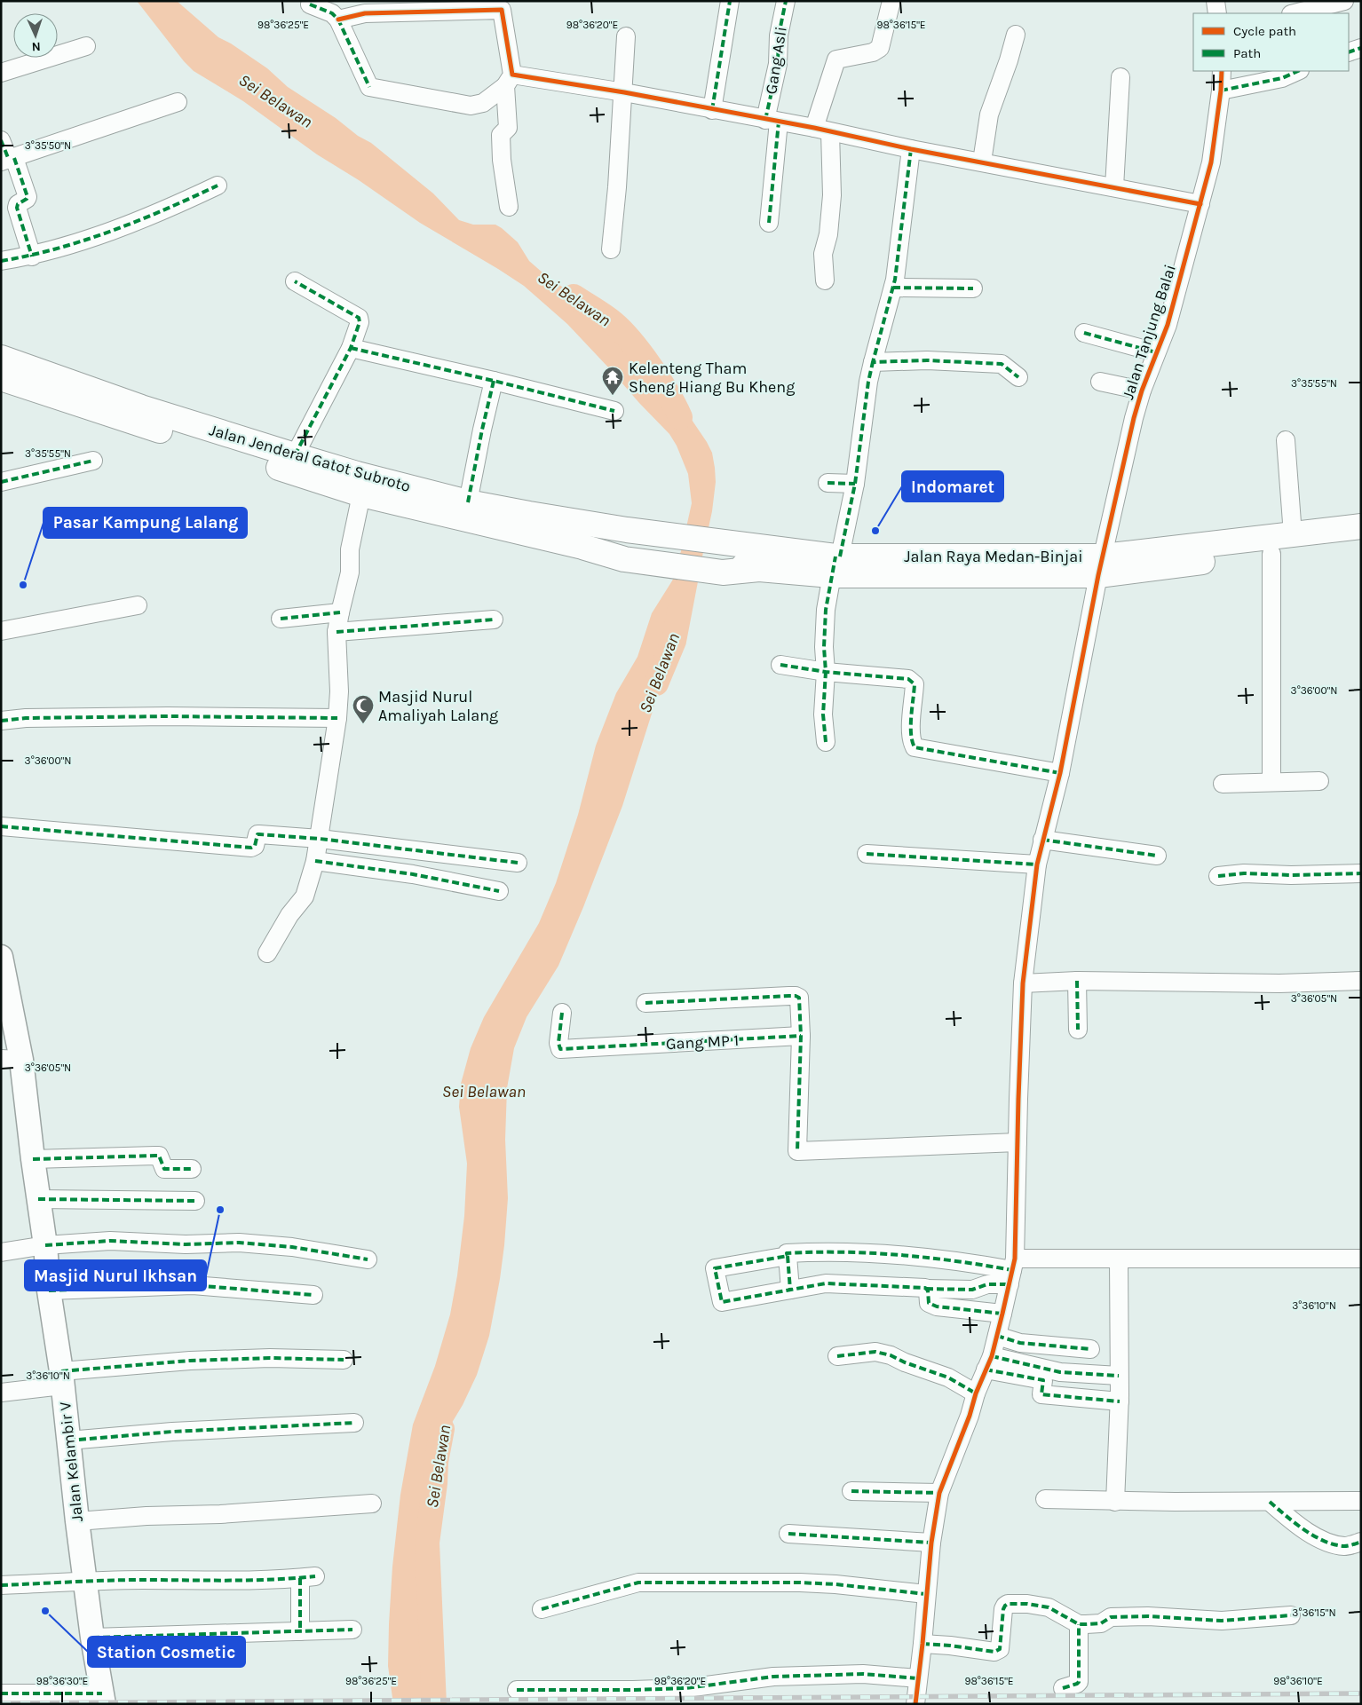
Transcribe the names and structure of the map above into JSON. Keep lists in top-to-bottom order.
{
  "streets": {
    "highway": ["Jalan Jenderal Gatot Subroto", "Jalan Raya Medan-Binjai"],
    "main road": ["Jalan Kelambir V"],
    "street": ["Gang Asli", "Jalan Tanjung Balai", "Gang MP 1"]
  },
  "crossings": [
    ["Jalan Tanjung Balai", "Jalan Raya Medan-Binjai"],
    ["Jalan Jenderal Gatot Subroto", "Jalan Raya Medan-Binjai"]
  ],
  "water": ["Sei Belawan"],
  "places": {
    "temple": ["Kelenteng Tham Sheng Hiang Bu Kheng"],
    "other": [
      "Indomaret",
      "Pasar Kampung Lalang",
      "Masjid Nurul Ikhsan",
      "Station Cosmetic"
    ],
    "mosque": ["Masjid Nurul Amaliyah Lalang"]
  },
  "legend": ["Cycle path", "Path"],
  "north": "bottom",
  "coordinates": [
    "98°36'25\"E",
    "98°36'20\"E",
    "98°36'15\"E",
    "3°35'50\"N",
    "3°35'55\"N",
    "3°36'00\"N",
    "3°36'05\"N",
    "3°36'10\"N",
    "3°36'15\"N",
    "98°36'30\"E",
    "98°36'10\"E"
  ]
}
